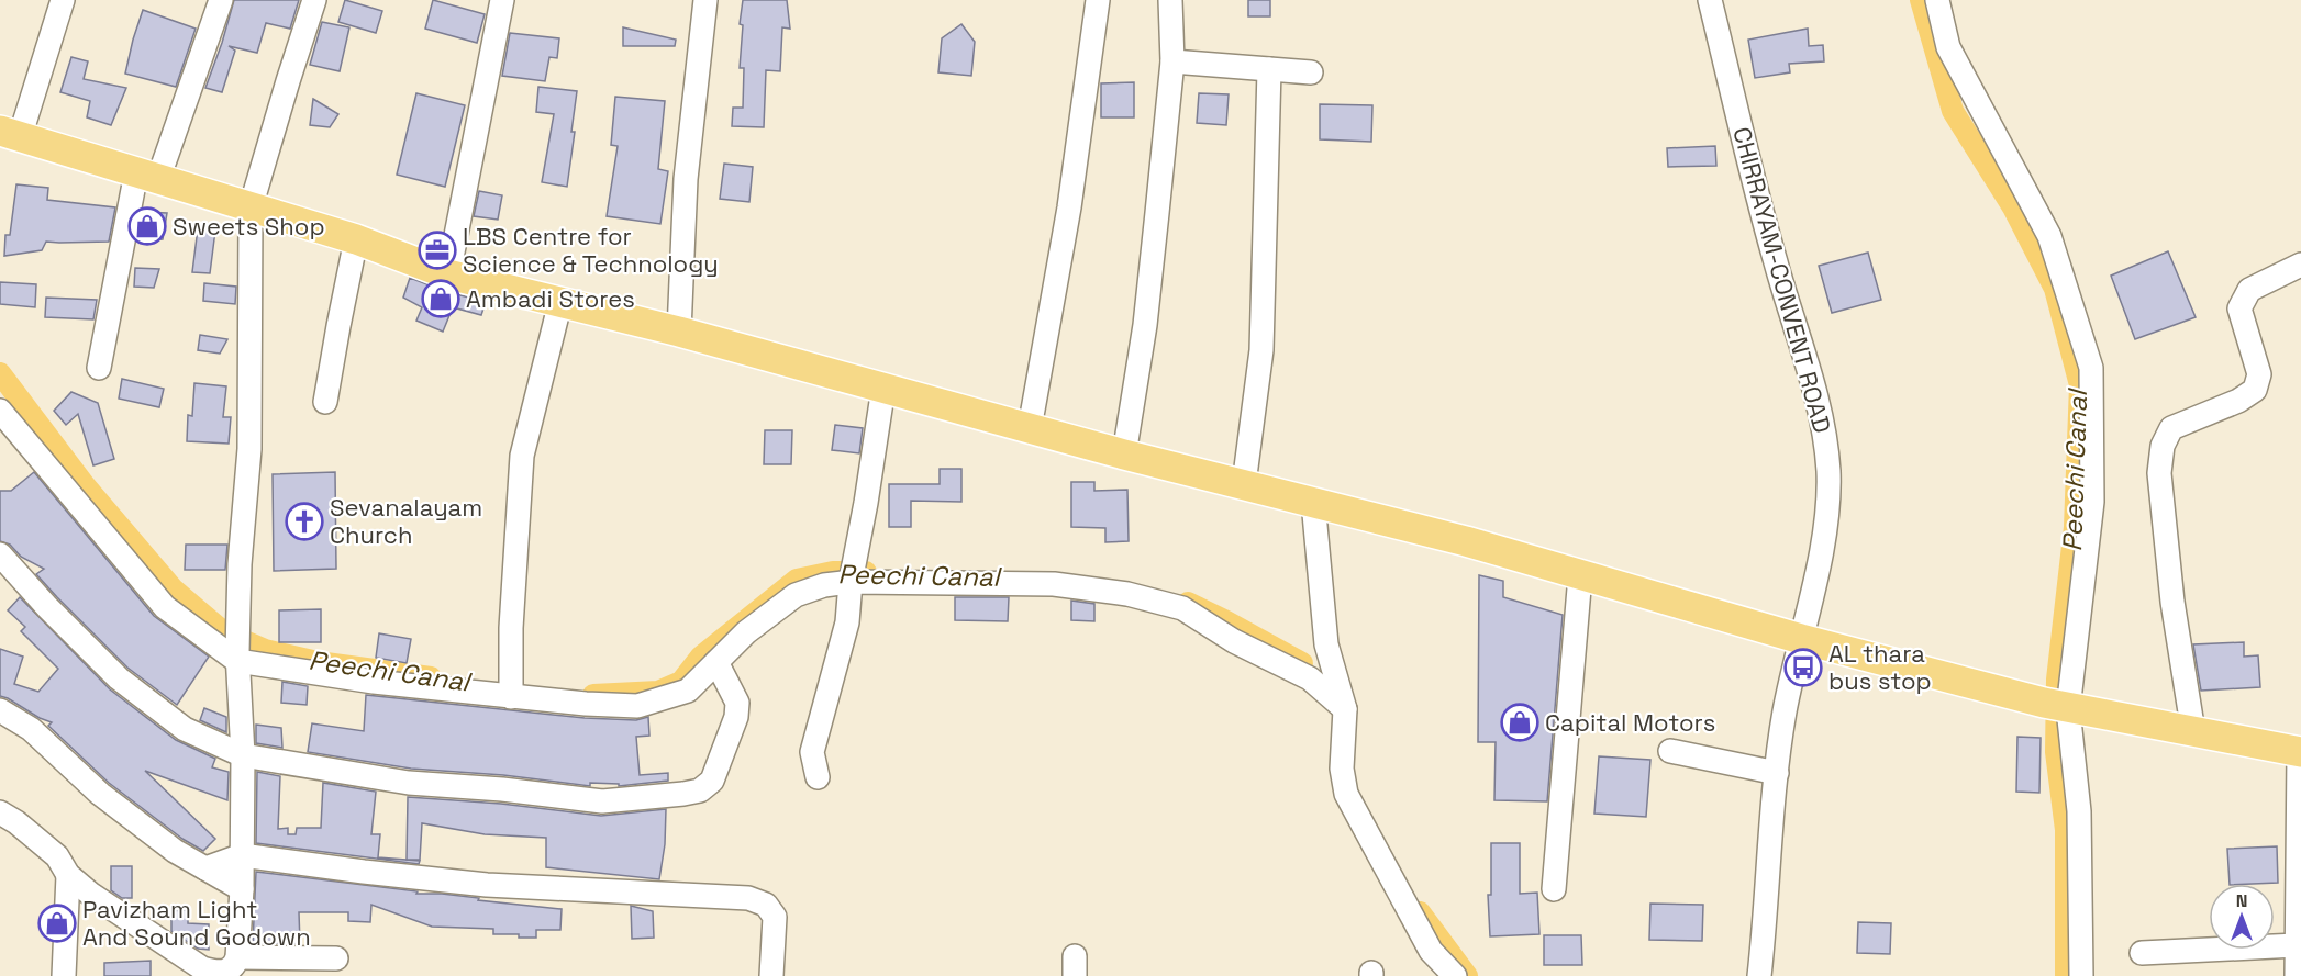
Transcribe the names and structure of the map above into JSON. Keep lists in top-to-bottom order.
{
  "streets": {
    "street": ["CHIRRAYAM-CONVENT ROAD"]
  },
  "water": ["Peechi Canal"],
  "places": {
    "shop": [
      "Sweets Shop",
      "Ambadi Stores",
      "Capital Motors",
      "Pavizham Light And Sound Godown"
    ],
    "office": ["LBS Centre for Science & Technology"],
    "church": ["Sevanalayam Church"],
    "bus stop": ["AL thara bus stop"]
  },
  "north": "top"
}
